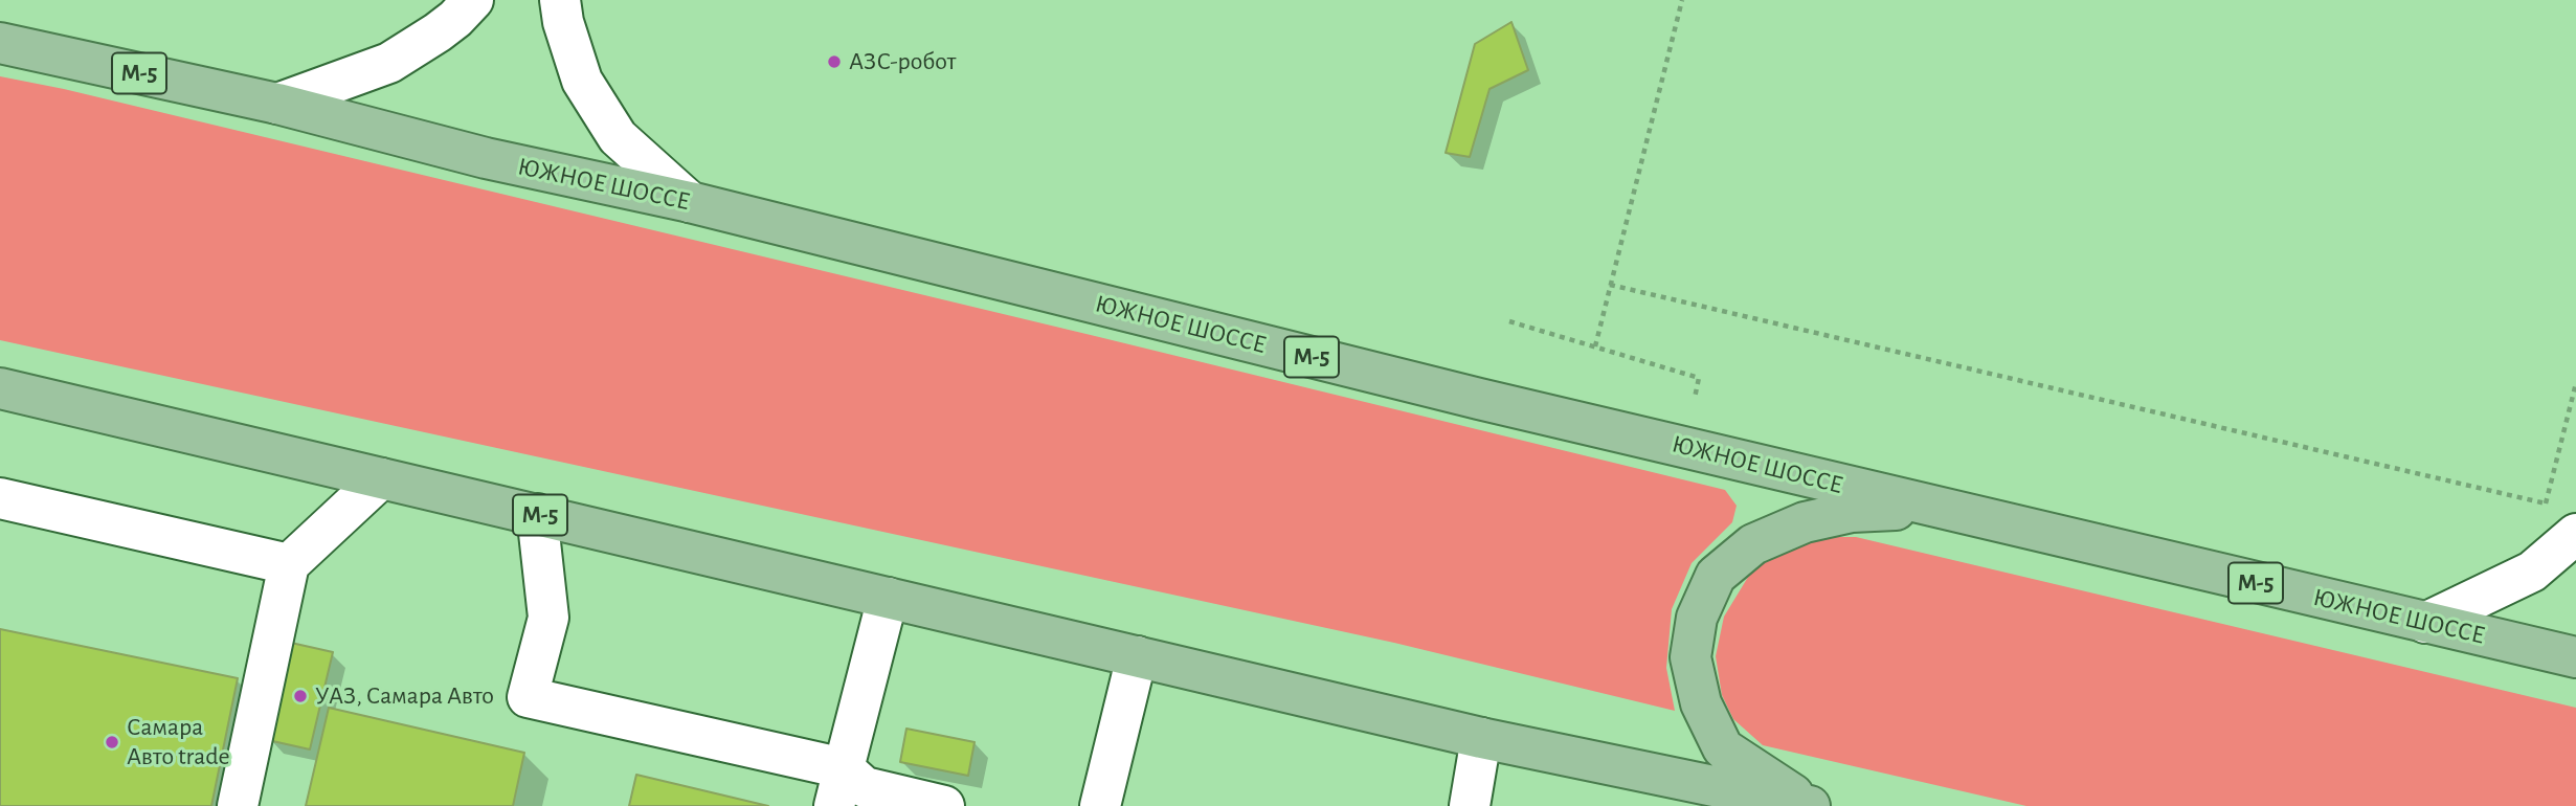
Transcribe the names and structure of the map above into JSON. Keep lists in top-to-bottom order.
{
  "streets": {
    "main road": ["М-5", "ЮЖНОЕ ШОССЕ"]
  },
  "places": ["АЗС-робот", "УАЗ, Самара Авто", "Самара Авто trade"]
}
